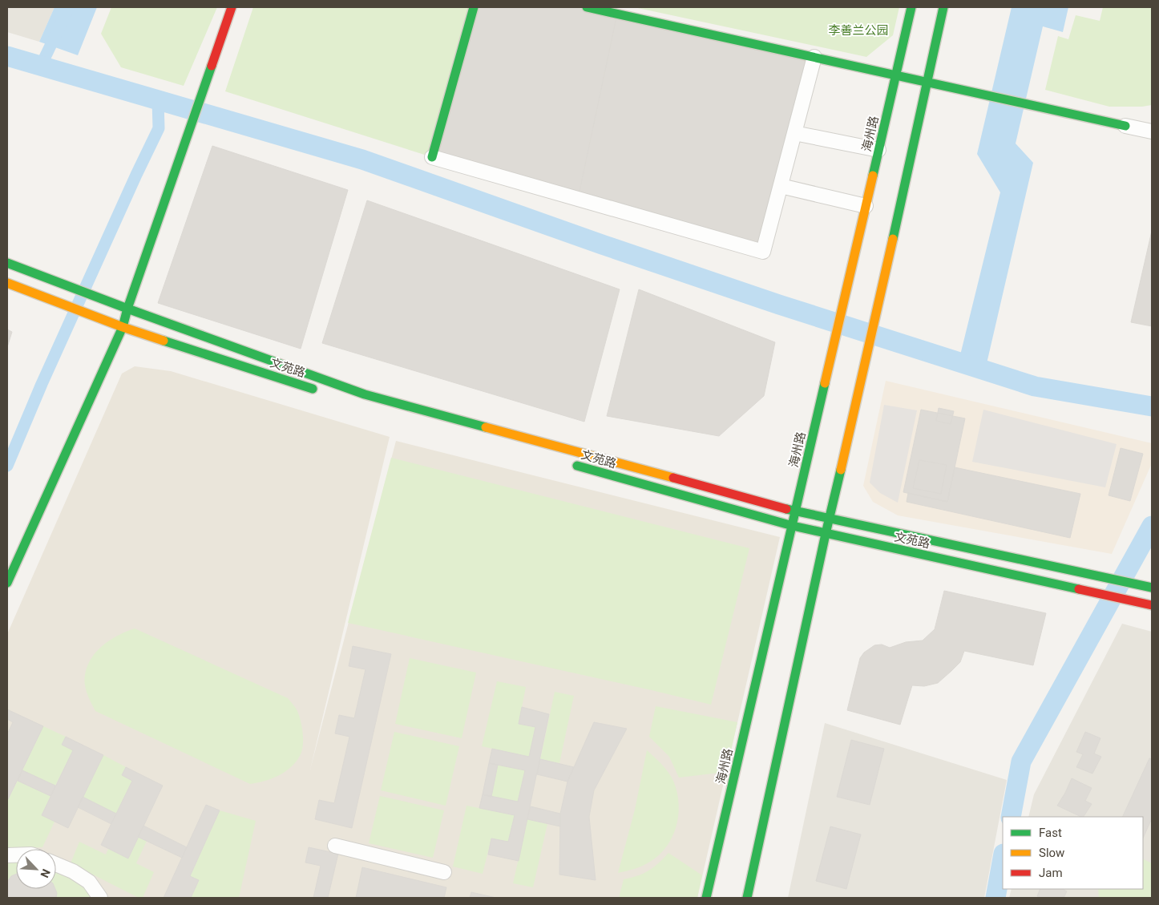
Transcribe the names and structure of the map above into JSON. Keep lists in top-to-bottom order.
{
  "streets": {
    "main road": ["海州路", "文苑路"]
  },
  "crossings": [
    ["海州路", "文苑路"]
  ],
  "parks": ["李善兰公园"],
  "legend": ["Fast", "Slow", "Jam"],
  "north": "bottom right"
}
